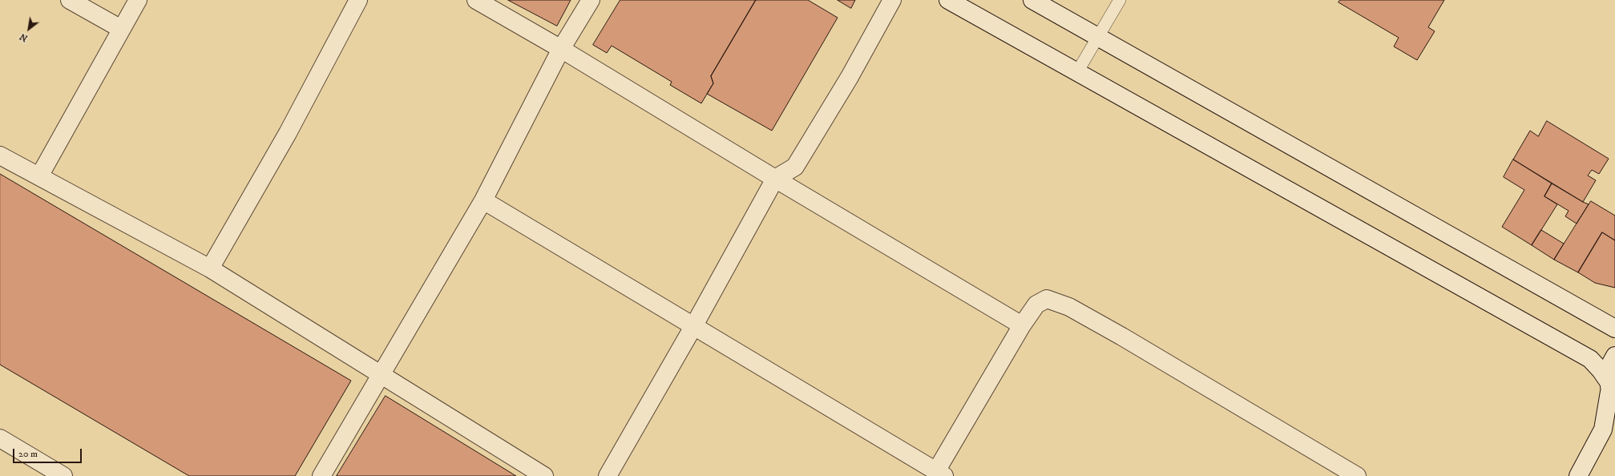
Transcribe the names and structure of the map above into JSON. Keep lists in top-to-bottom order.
{
  "scale_bar": "20 m",
  "north": "bottom left"
}
